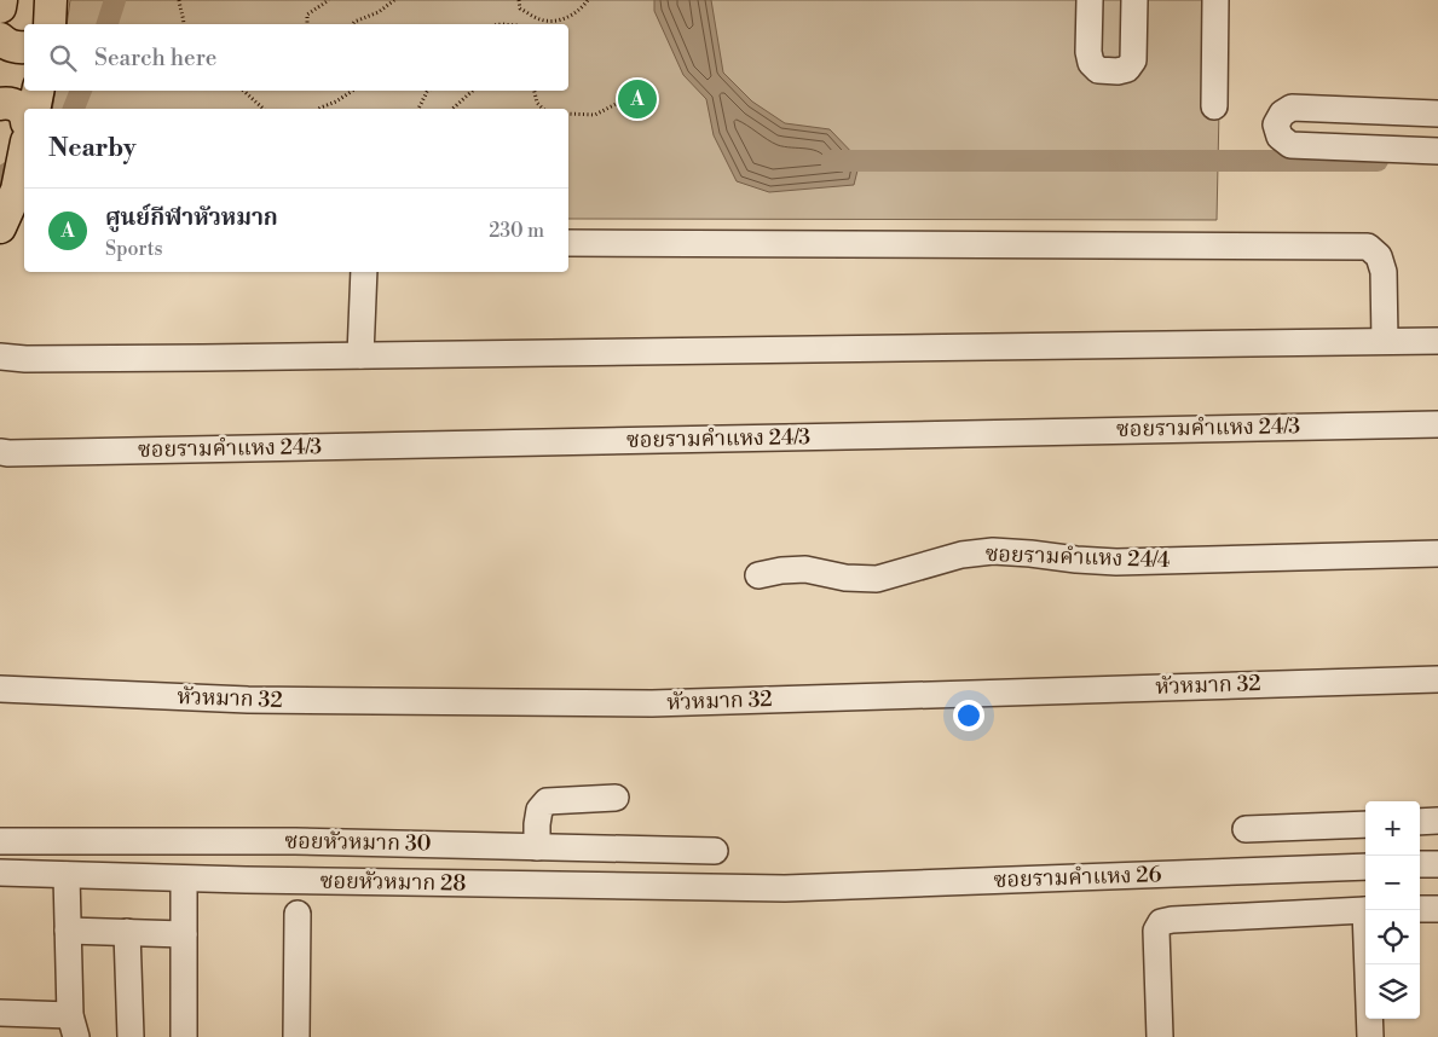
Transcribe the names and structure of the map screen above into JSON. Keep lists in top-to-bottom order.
{
  "streets": {
    "street": [
      "ซอยรามคำแหง 24/3",
      "ซอยรามคำแหง 24/4",
      "หัวหมาก 32",
      "ซอยหัวหมาก 30",
      "ซอยรามคำแหง 26",
      "ซอยหัวหมาก 28"
    ]
  },
  "crossings": [
    ["ซอยรามคำแหง 26", "ซอยหัวหมาก 28"]
  ],
  "page": {
    "search": "Search here",
    "pins": "A",
    "heading": "Nearby",
    "list": [
      {
        "mark": "A",
        "name": "ศูนย์กีฬาหัวหมาก",
        "note": "Sports",
        "value": "230 m"
      }
    ],
    "map_buttons": ["+", "−"]
  }
}
